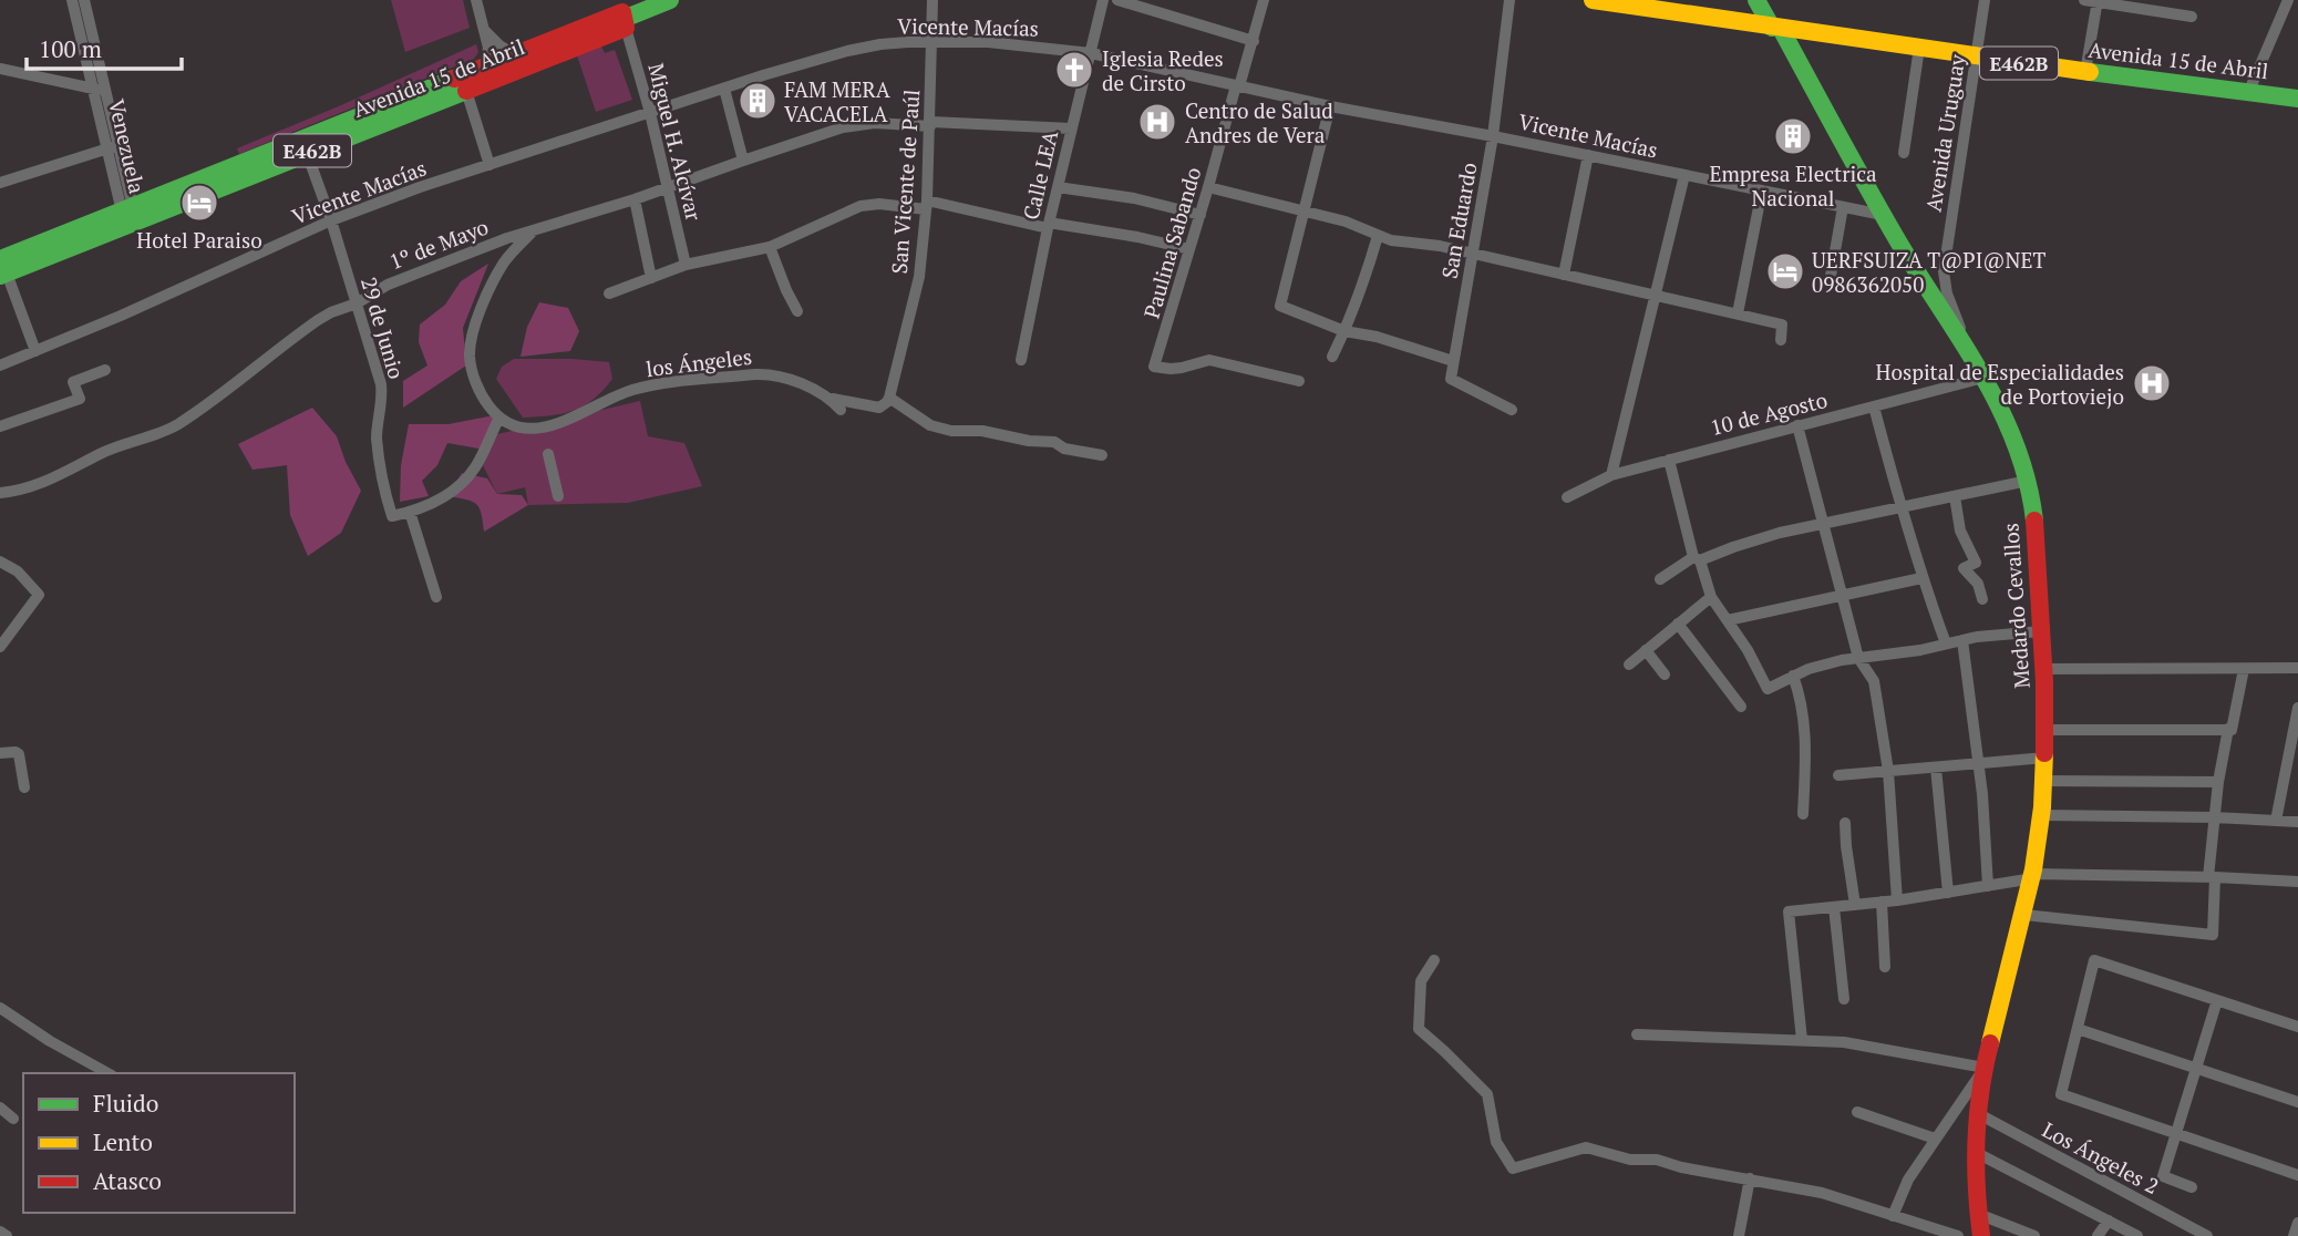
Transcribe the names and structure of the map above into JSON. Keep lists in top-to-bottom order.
{
  "streets": {
    "main road": ["Avenida 15 de Abril", "E462B", "Medardo Cevallos"],
    "street": [
      "Vicente Macías",
      "Avenida Uruguay",
      "Miguel H. Alcívar",
      "Venezuela",
      "Calle LEA",
      "San Vicente de Paúl",
      "San Eduardo",
      "Paulina Sabando",
      "1º de Mayo",
      "29 de Junio",
      "los Ángeles",
      "10 de Agosto",
      "Los Ángeles 2"
    ]
  },
  "crossings": [
    ["Vicente Macías", "Miguel H. Alcívar"],
    ["Vicente Macías", "Calle LEA"],
    ["Vicente Macías", "San Vicente de Paúl"],
    ["Vicente Macías", "San Eduardo"],
    ["Vicente Macías", "Paulina Sabando"],
    ["Vicente Macías", "29 de Junio"],
    ["Vicente Macías", "Medardo Cevallos"],
    ["Avenida 15 de Abril", "Avenida Uruguay"],
    ["Avenida 15 de Abril", "Miguel H. Alcívar"],
    ["Avenida 15 de Abril", "Venezuela"],
    ["Avenida 15 de Abril", "29 de Junio"],
    ["Avenida 15 de Abril", "Medardo Cevallos"],
    ["Avenida Uruguay", "10 de Agosto"],
    ["Avenida Uruguay", "Medardo Cevallos"],
    ["Miguel H. Alcívar", "1º de Mayo"],
    ["Calle LEA", "1º de Mayo"],
    ["San Vicente de Paúl", "1º de Mayo"],
    ["1º de Mayo", "29 de Junio"],
    ["10 de Agosto", "Medardo Cevallos"],
    ["Medardo Cevallos", "Los Ángeles 2"]
  ],
  "places": {
    "church": ["Iglesia Redes de Cirsto"],
    "building": ["FAM MERA VACACELA", "Empresa Electrica Nacional"],
    "hospital": ["Centro de Salud Andres de Vera", "Hospital de Especialidades de Portoviejo"],
    "hotel": ["Hotel Paraiso", "UERFSUIZA T@PI@NET 0986362050"]
  },
  "legend": ["Fluido", "Lento", "Atasco"],
  "scale_bar": "100 m"
}
